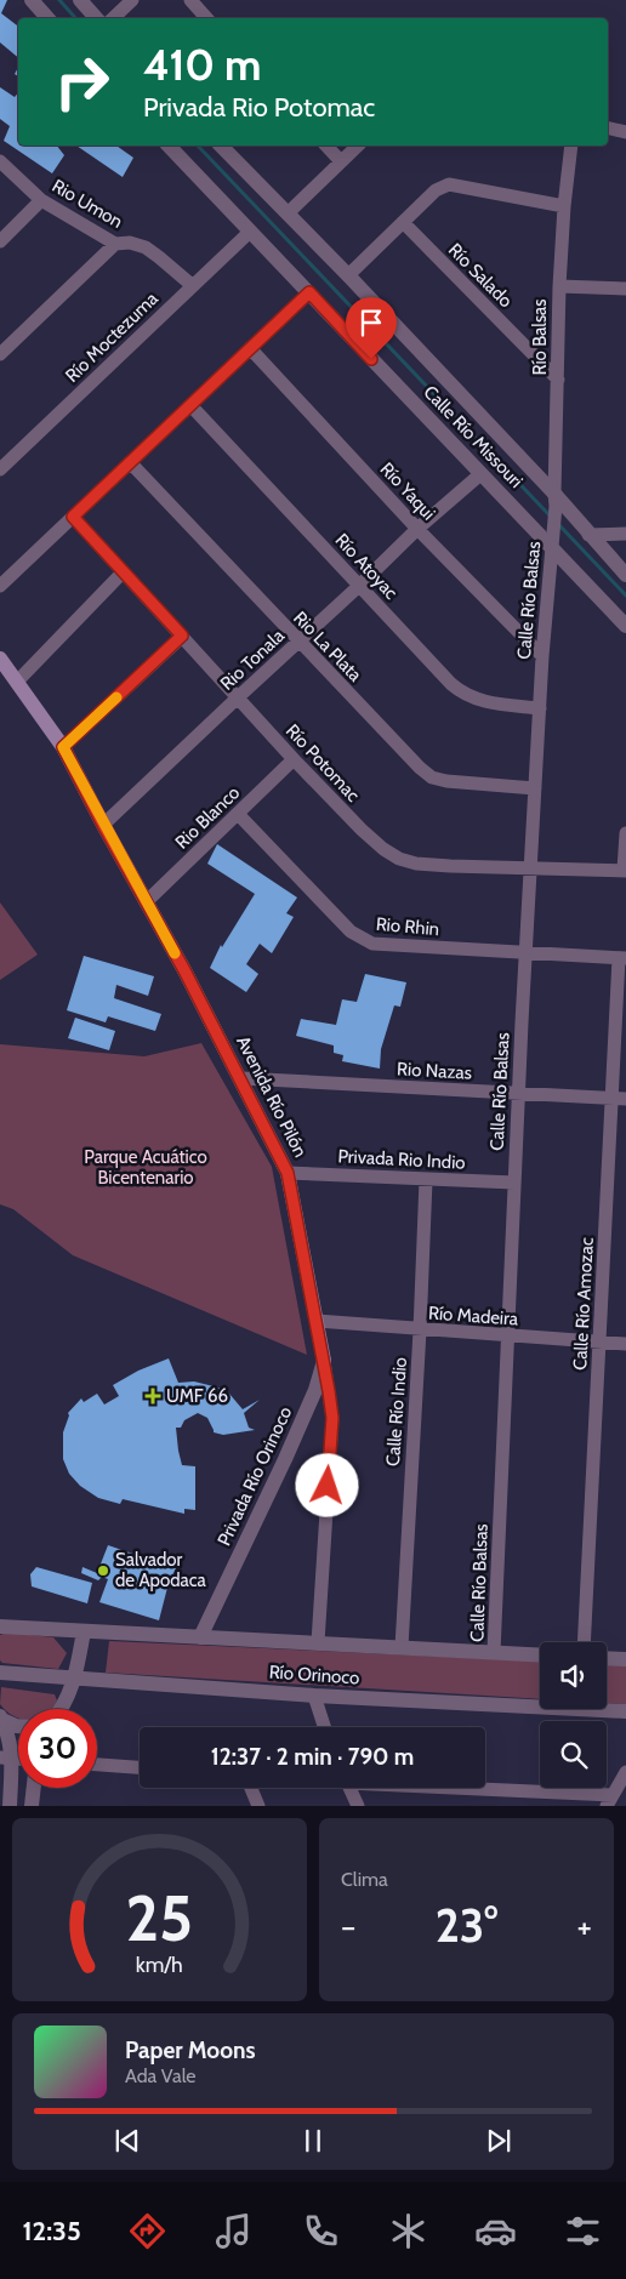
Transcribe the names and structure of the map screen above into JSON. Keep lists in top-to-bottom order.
{
  "streets": {
    "main road": ["Avenida Río Pilón"],
    "street": [
      "Rio Umon",
      "Río Salado",
      "Río Moctezuma",
      "Río Balsas",
      "Calle Río Missouri",
      "Río Yaqui",
      "Río Atoyac",
      "Calle Río Balsas",
      "Rio La Plata",
      "Rio Tonala",
      "Río Potomac",
      "Rio Blanco",
      "Rio Rhin",
      "Rio Nazas",
      "Privada Rio Indio",
      "Calle Río Amozac",
      "Río Madeira",
      "Calle Río Indio",
      "Privada Río Orinoco",
      "Río Orinoco"
    ]
  },
  "crossings": [
    ["Rio Umon", "Río Moctezuma"],
    ["Río Salado", "Río Balsas"],
    ["Río Moctezuma", "Calle Río Missouri"],
    ["Río Balsas", "Calle Río Missouri"],
    ["Río Balsas", "Calle Río Balsas"],
    ["Calle Río Missouri", "Calle Río Balsas"],
    ["Calle Río Missouri", "Rio Tonala"],
    ["Río Yaqui", "Calle Río Balsas"],
    ["Río Yaqui", "Rio Tonala"],
    ["Río Atoyac", "Calle Río Balsas"],
    ["Río Atoyac", "Rio Tonala"],
    ["Calle Río Balsas", "Rio La Plata"],
    ["Calle Río Balsas", "Río Potomac"],
    ["Calle Río Balsas", "Rio Rhin"],
    ["Calle Río Balsas", "Rio Nazas"],
    ["Calle Río Balsas", "Privada Rio Indio"],
    ["Calle Río Balsas", "Río Madeira"],
    ["Calle Río Balsas", "Río Orinoco"],
    ["Rio La Plata", "Rio Tonala"],
    ["Rio Tonala", "Río Potomac"],
    ["Rio Tonala", "Avenida Río Pilón"],
    ["Río Potomac", "Rio Blanco"],
    ["Rio Blanco", "Rio Rhin"],
    ["Rio Blanco", "Avenida Río Pilón"],
    ["Rio Rhin", "Calle Río Amozac"],
    ["Rio Nazas", "Avenida Río Pilón"],
    ["Rio Nazas", "Calle Río Amozac"],
    ["Avenida Río Pilón", "Privada Rio Indio"],
    ["Avenida Río Pilón", "Río Madeira"],
    ["Avenida Río Pilón", "Privada Río Orinoco"],
    ["Avenida Río Pilón", "Río Orinoco"],
    ["Privada Rio Indio", "Calle Río Indio"],
    ["Calle Río Amozac", "Río Madeira"],
    ["Río Madeira", "Calle Río Indio"],
    ["Calle Río Indio", "Río Orinoco"],
    ["Privada Río Orinoco", "Río Orinoco"]
  ],
  "parks": ["Parque Acuático Bicentenario"],
  "places": {
    "health": ["UMF 66"],
    "other": ["Salvador de Apodaca"]
  },
  "page": {
    "turn": ["410 m", "Privada Rio Potomac"],
    "limit": "30",
    "trip": "12:37 · 2 min · 790 m",
    "tile": "Clima",
    "heat": ["−", "23°", "+"],
    "song": ["Paper Moons", "Ada Vale"],
    "tabs": "12:35",
    "gauge": ["25", "km/h"]
  }
}
